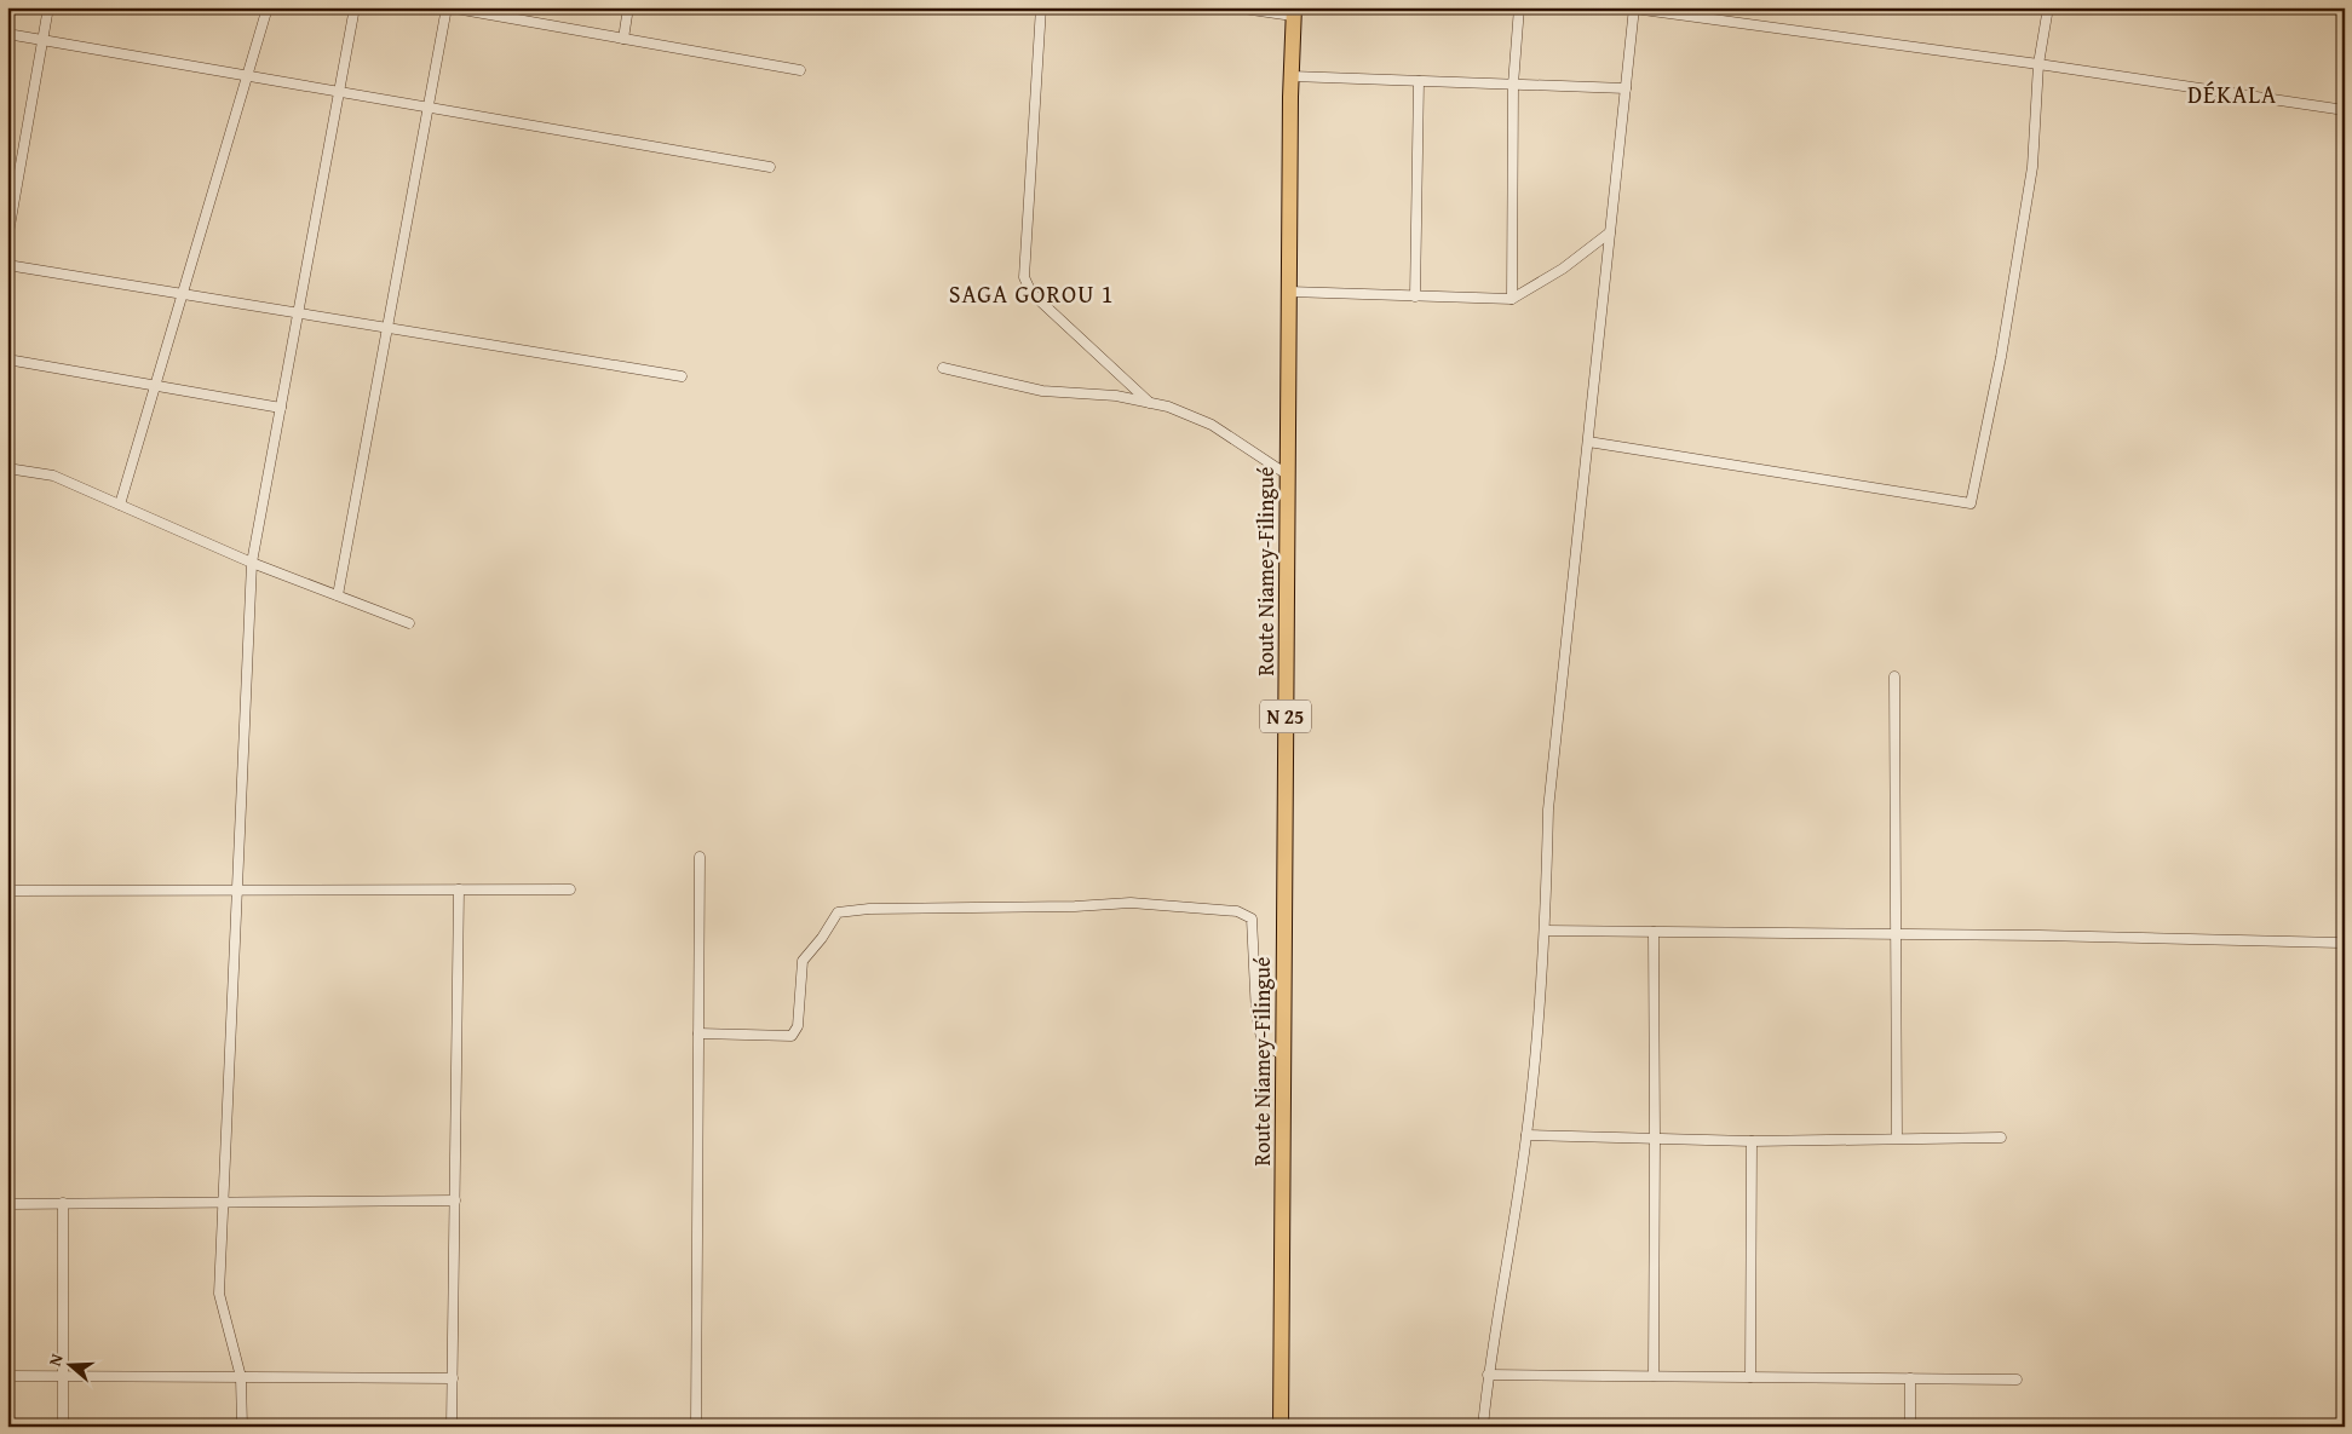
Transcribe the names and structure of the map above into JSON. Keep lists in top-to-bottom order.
{
  "streets": {
    "main road": ["Route Niamey-Filingué", "N 25"]
  },
  "districts": ["DÉKALA", "SAGA GOROU 1"],
  "north": "left"
}
